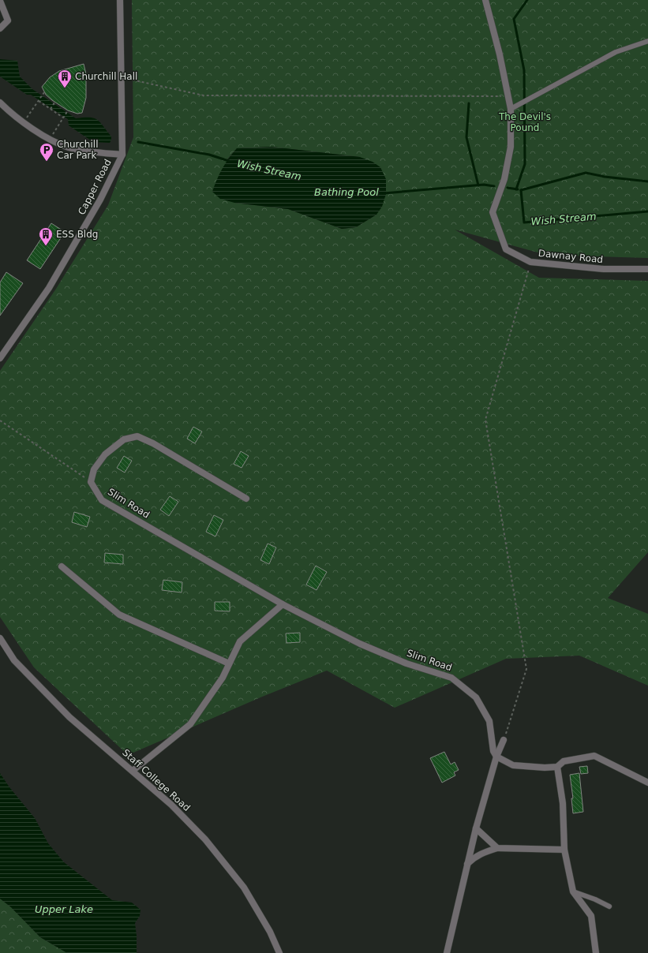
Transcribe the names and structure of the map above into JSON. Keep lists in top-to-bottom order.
{
  "streets": {
    "street": [
      "Capper Road",
      "Dawnay Road",
      "Slim Road",
      "Staff College Road"
    ]
  },
  "water": ["Wish Stream", "Bathing Pool", "Upper Lake"],
  "parks": ["The Devil's Pound"],
  "places": {
    "building": ["Churchill Hall", "ESS Bldg"],
    "parking": ["Churchill Car Park"]
  }
}
